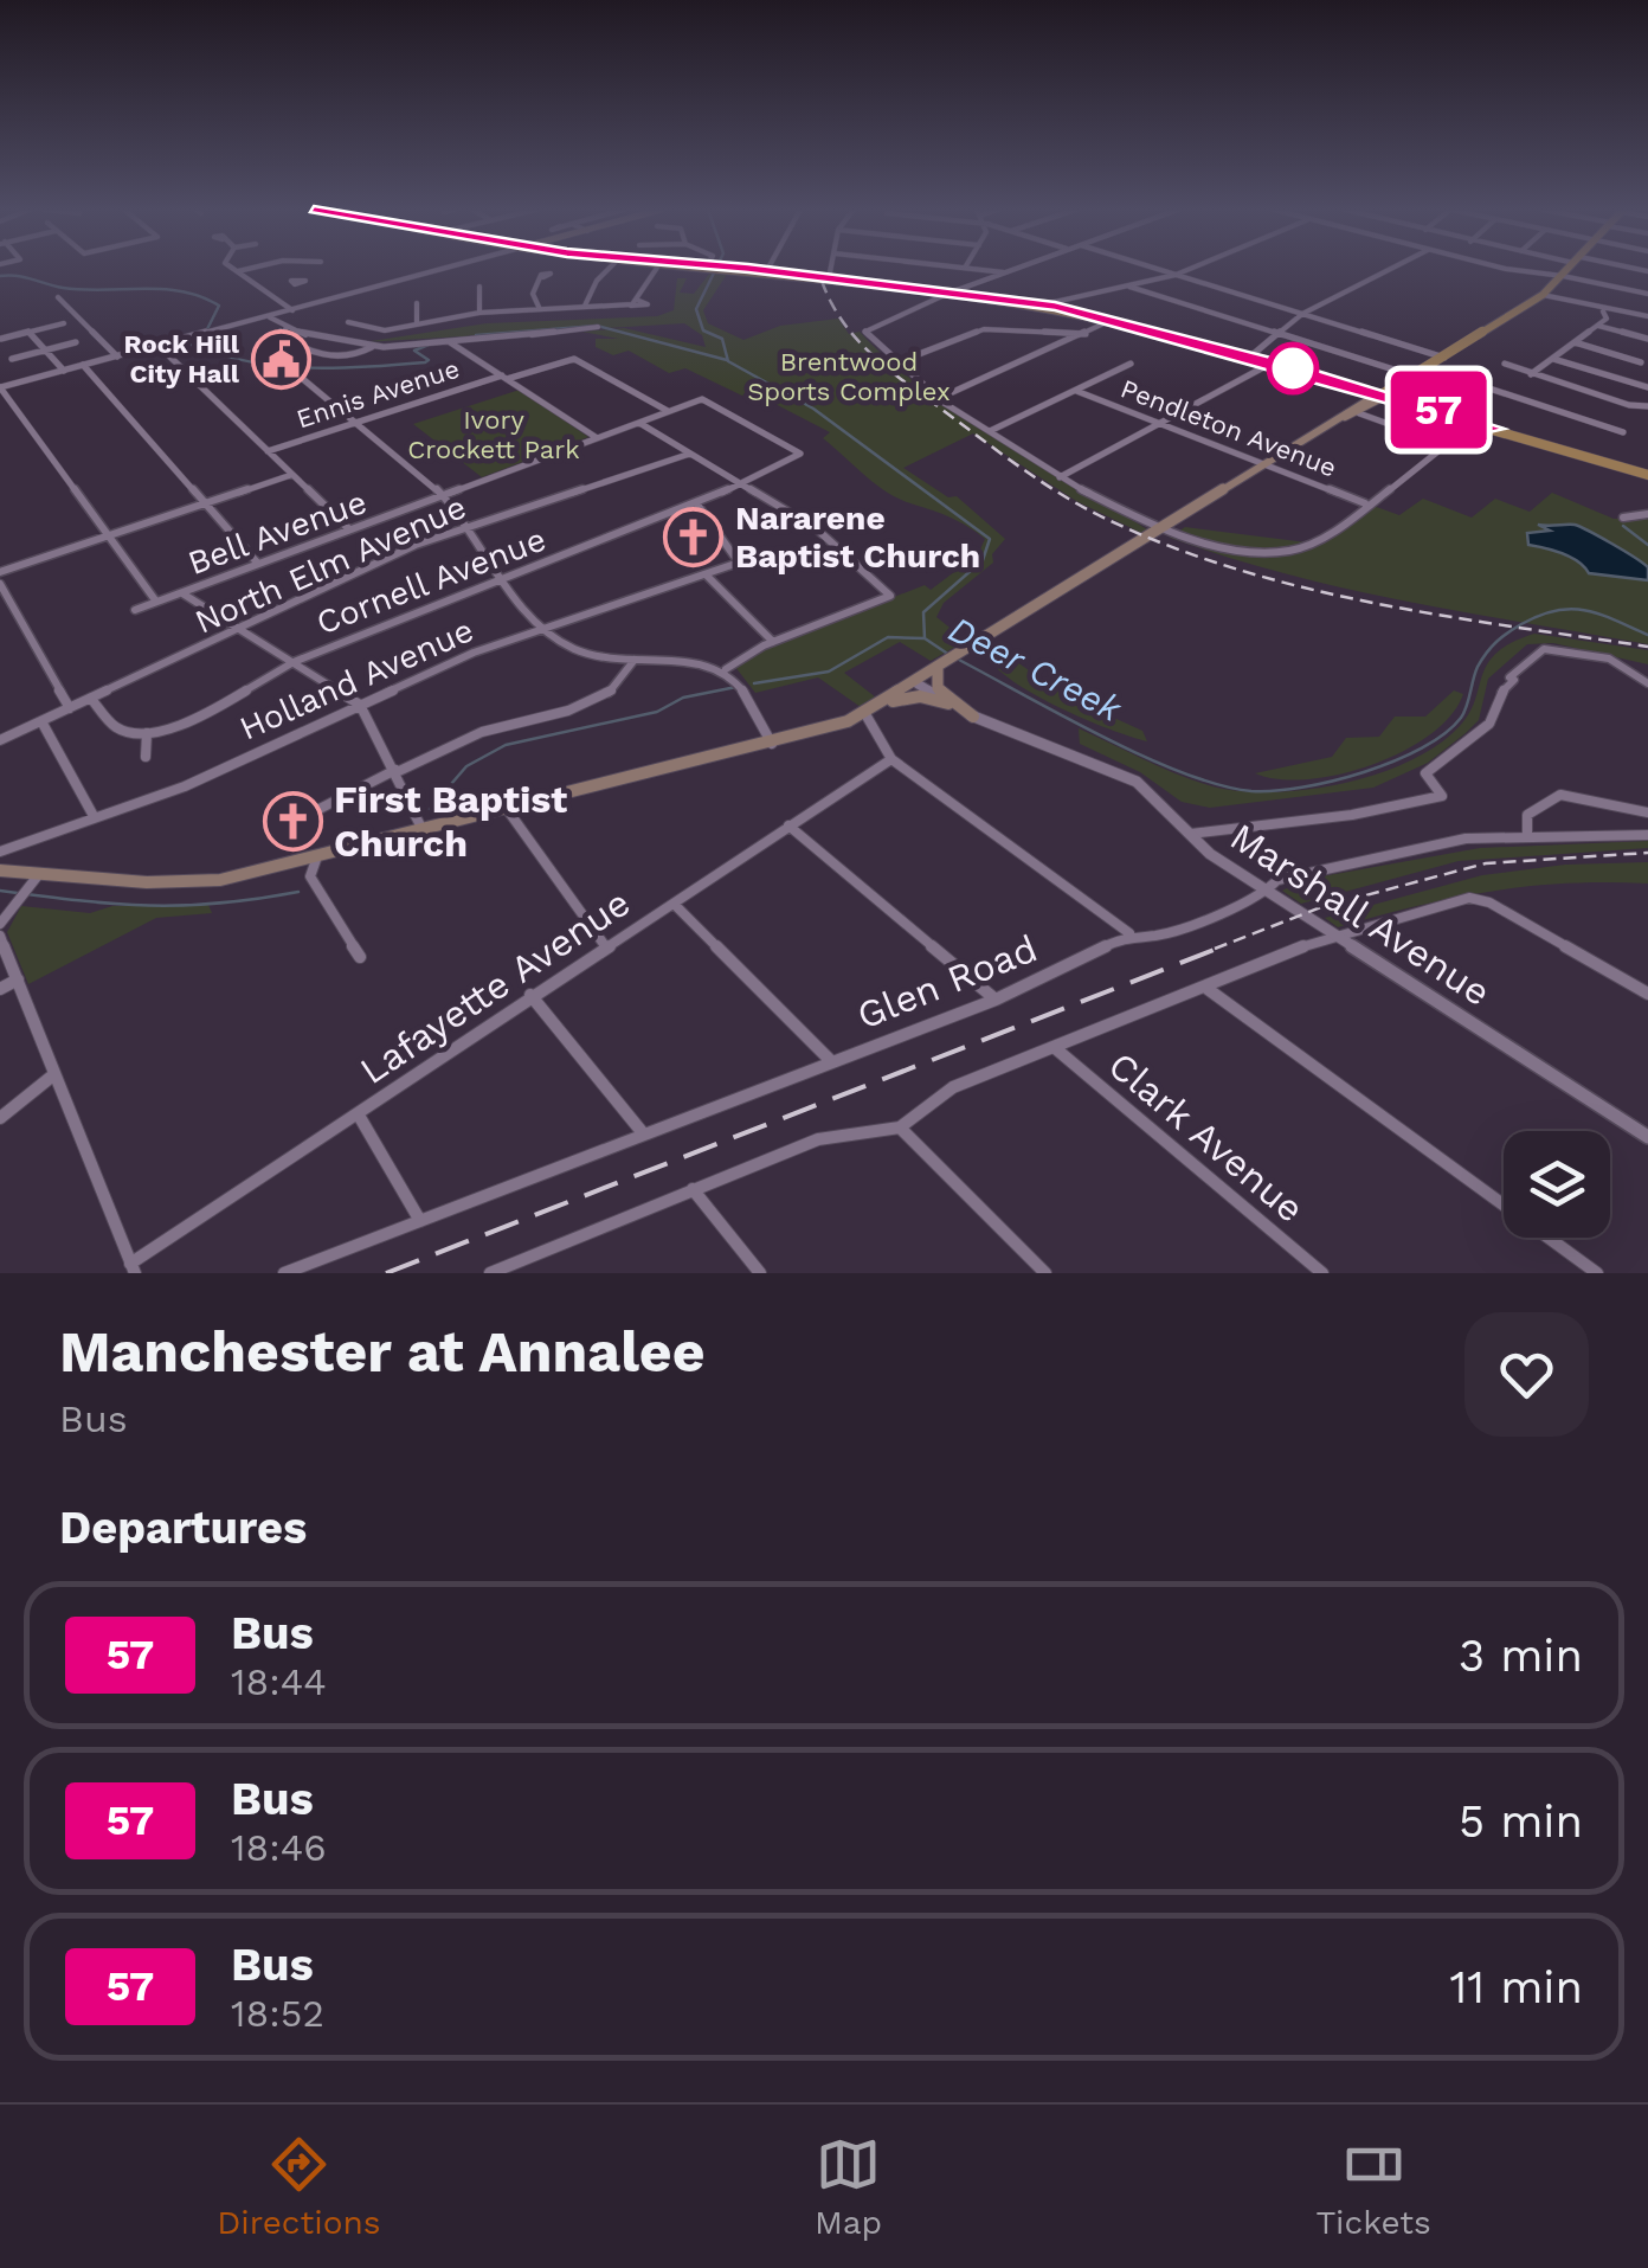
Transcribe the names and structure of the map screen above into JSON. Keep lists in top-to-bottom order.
{
  "streets": {
    "street": [
      "Ennis Avenue",
      "Pendleton Avenue",
      "Bell Avenue",
      "North Elm Avenue",
      "Cornell Avenue",
      "Holland Avenue",
      "Marshall Avenue",
      "Glen Road",
      "Lafayette Avenue",
      "Clark Avenue"
    ]
  },
  "crossings": [
    ["Ennis Avenue", "Bell Avenue"],
    ["Bell Avenue", "Cornell Avenue"],
    ["Cornell Avenue", "Holland Avenue"],
    ["Marshall Avenue", "Glen Road"]
  ],
  "water": ["Deer Creek"],
  "parks": ["Brentwood Sports Complex", "Ivory Crockett Park"],
  "places": {
    "public building": ["Rock Hill City Hall"],
    "church": ["Nararene Baptist Church", "First Baptist Church"]
  },
  "lines": ["bus line 57"],
  "page": {
    "on_map": "57",
    "heading": [
      ["Manchester at Annalee", "Bus"],
      "Departures"
    ],
    "list": [
      {
        "mark": "57",
        "name": "Bus",
        "note": "18:44",
        "value": "3 min"
      },
      {
        "mark": "57",
        "name": "Bus",
        "note": "18:46",
        "value": "5 min"
      },
      {
        "mark": "57",
        "name": "Bus",
        "note": "18:52",
        "value": "11 min"
      }
    ],
    "tabs": ["Directions", "Map", "Tickets"]
  }
}
